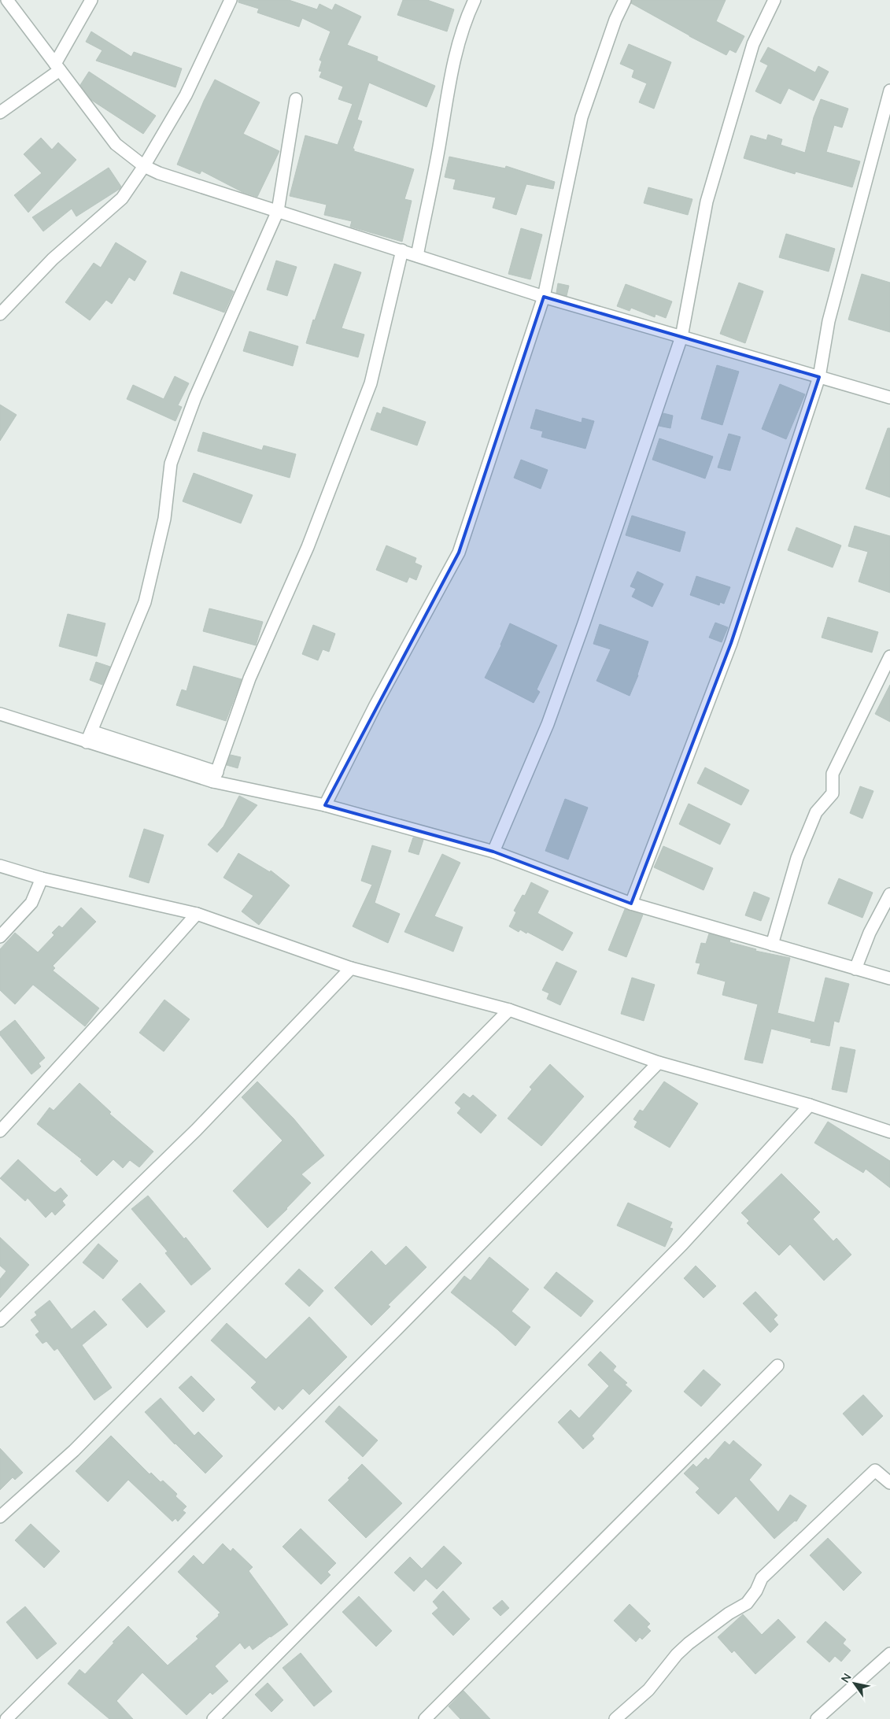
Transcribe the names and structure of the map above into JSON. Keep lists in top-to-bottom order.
{
  "north": "top left"
}
